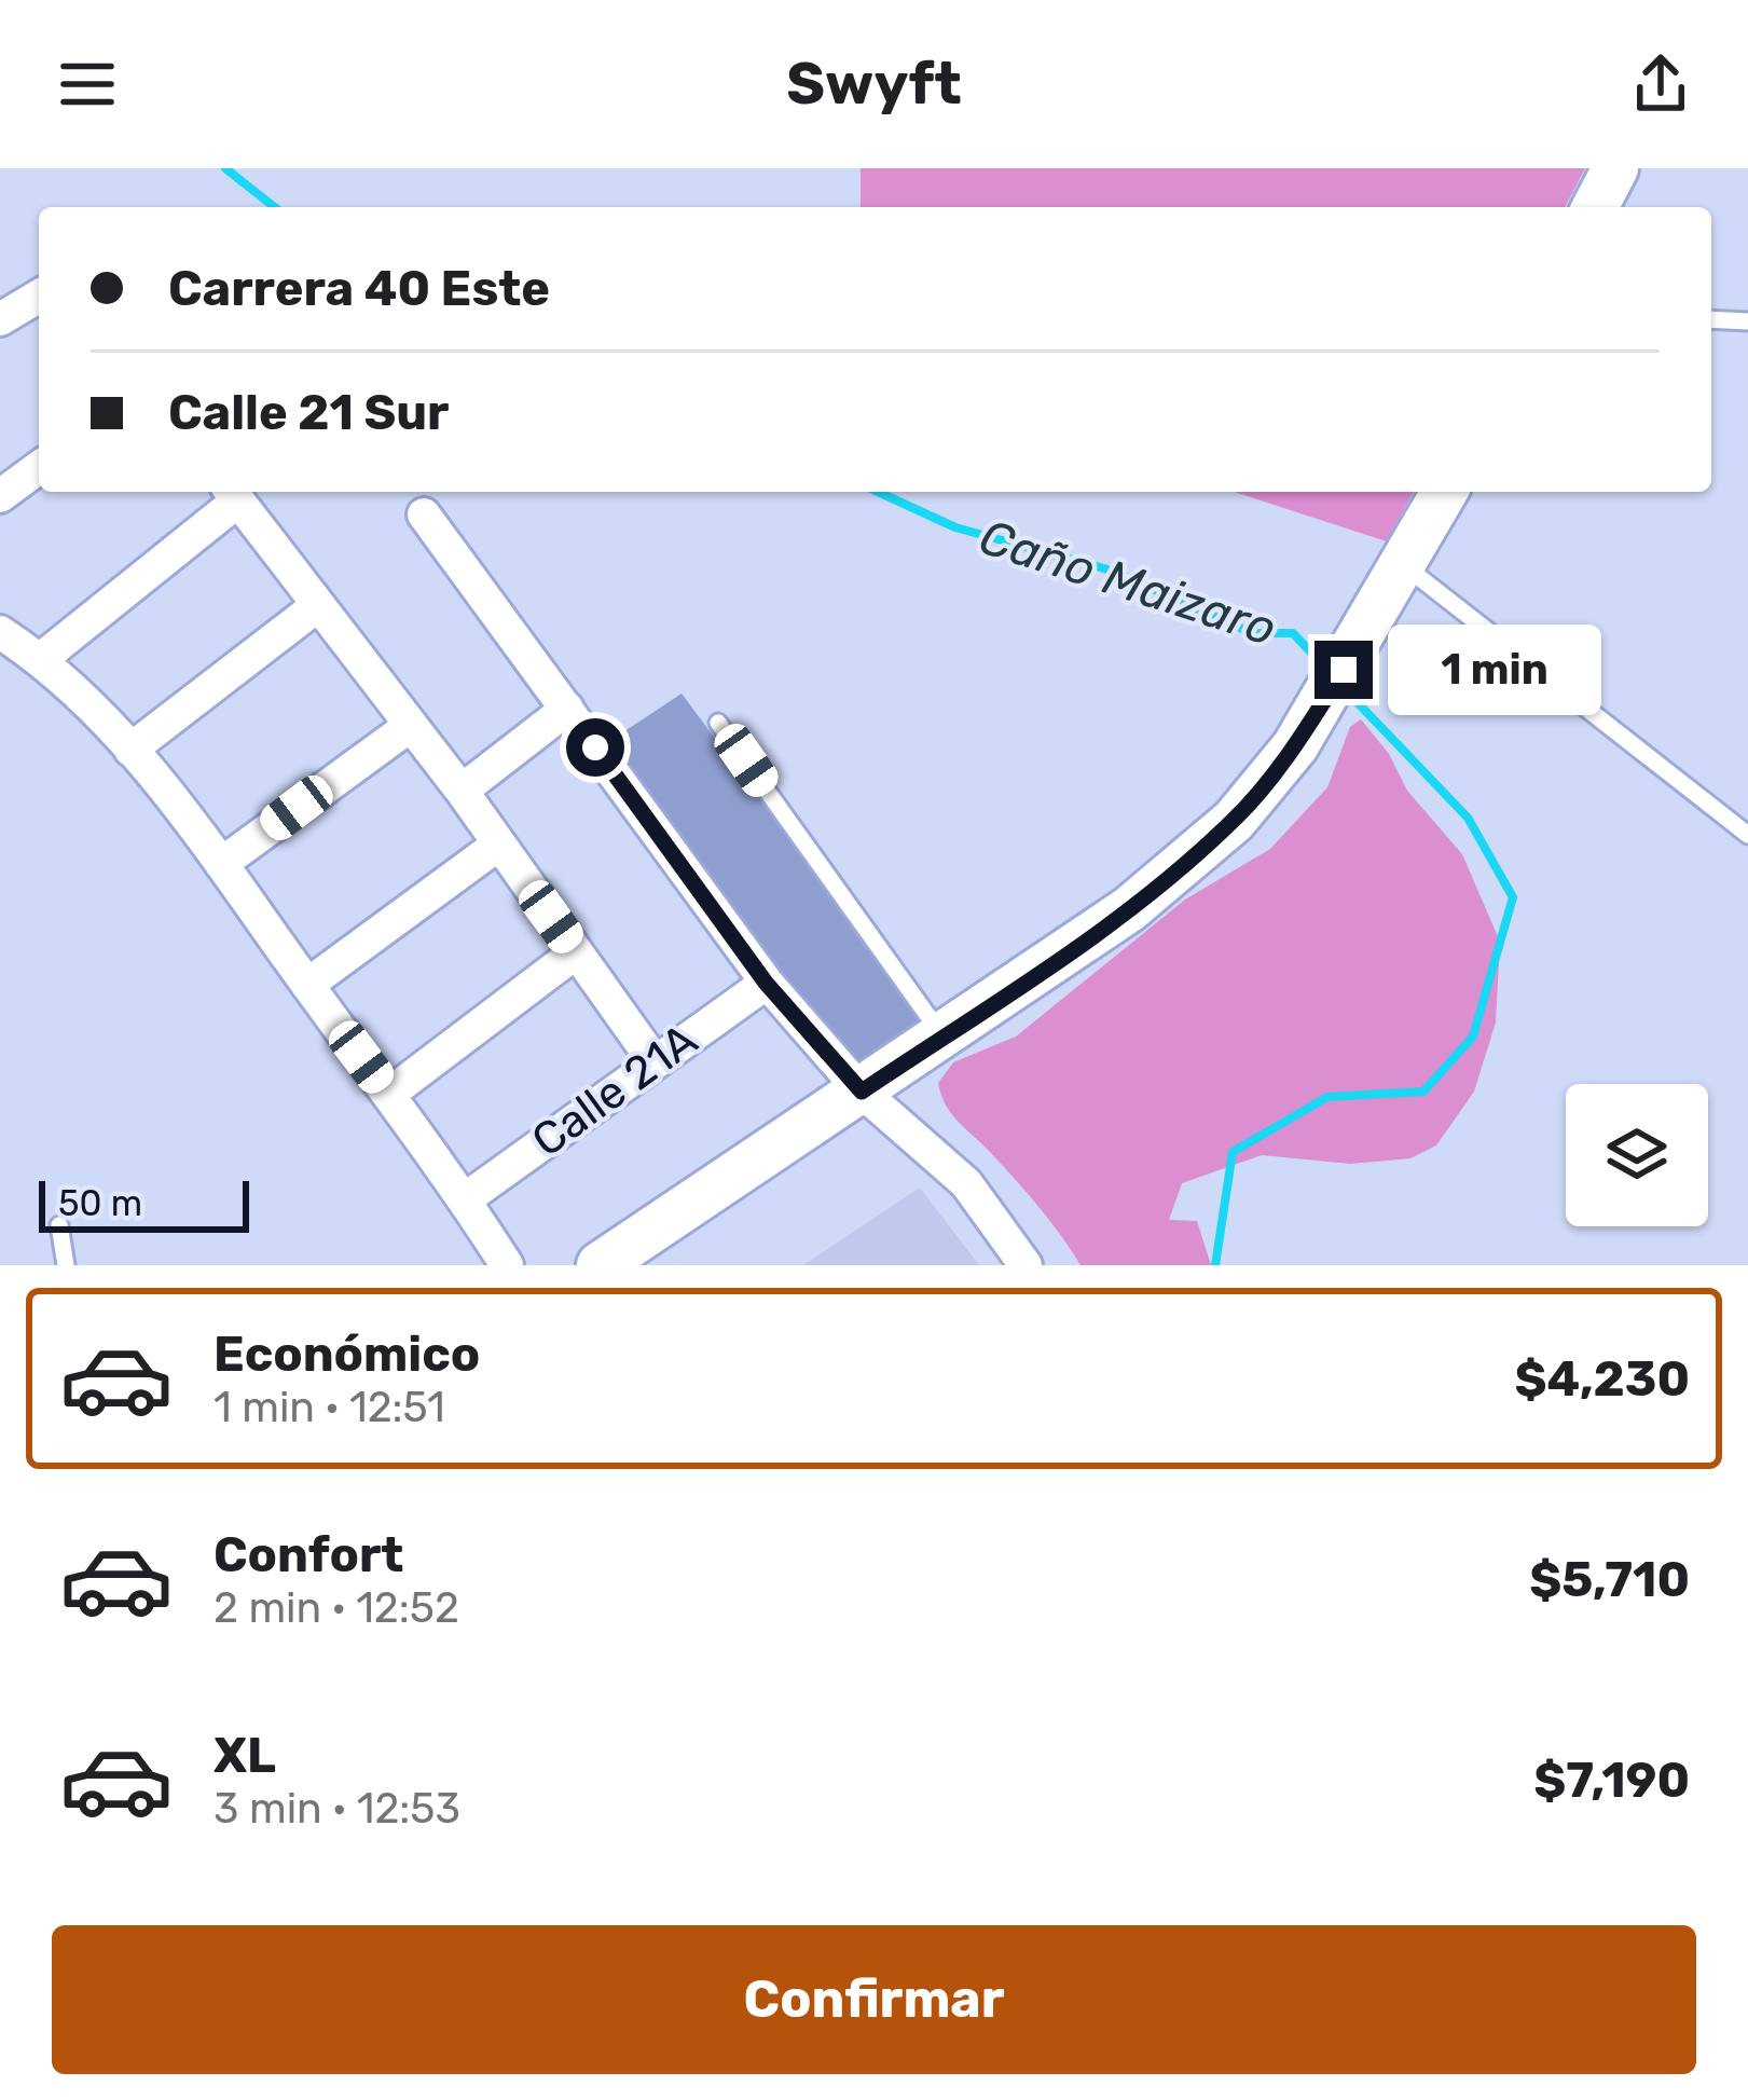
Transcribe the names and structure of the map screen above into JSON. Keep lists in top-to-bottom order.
{
  "streets": {
    "street": ["Calle 21A"]
  },
  "water": ["Caño Maizaro"],
  "scale_bar": "50 m",
  "page": {
    "header": "Swyft",
    "banner": ["Carrera 40 Este", "Calle 21 Sur"],
    "bubble": "1 min",
    "scale": "50 m",
    "list": [
      {
        "name": "Económico",
        "note": "1 min · 12:51",
        "value": "$4,230"
      },
      {
        "name": "Confort",
        "note": "2 min · 12:52",
        "value": "$5,710"
      },
      {
        "name": "XL",
        "note": "3 min · 12:53",
        "value": "$7,190"
      }
    ],
    "buttons": "Confirmar"
  }
}
